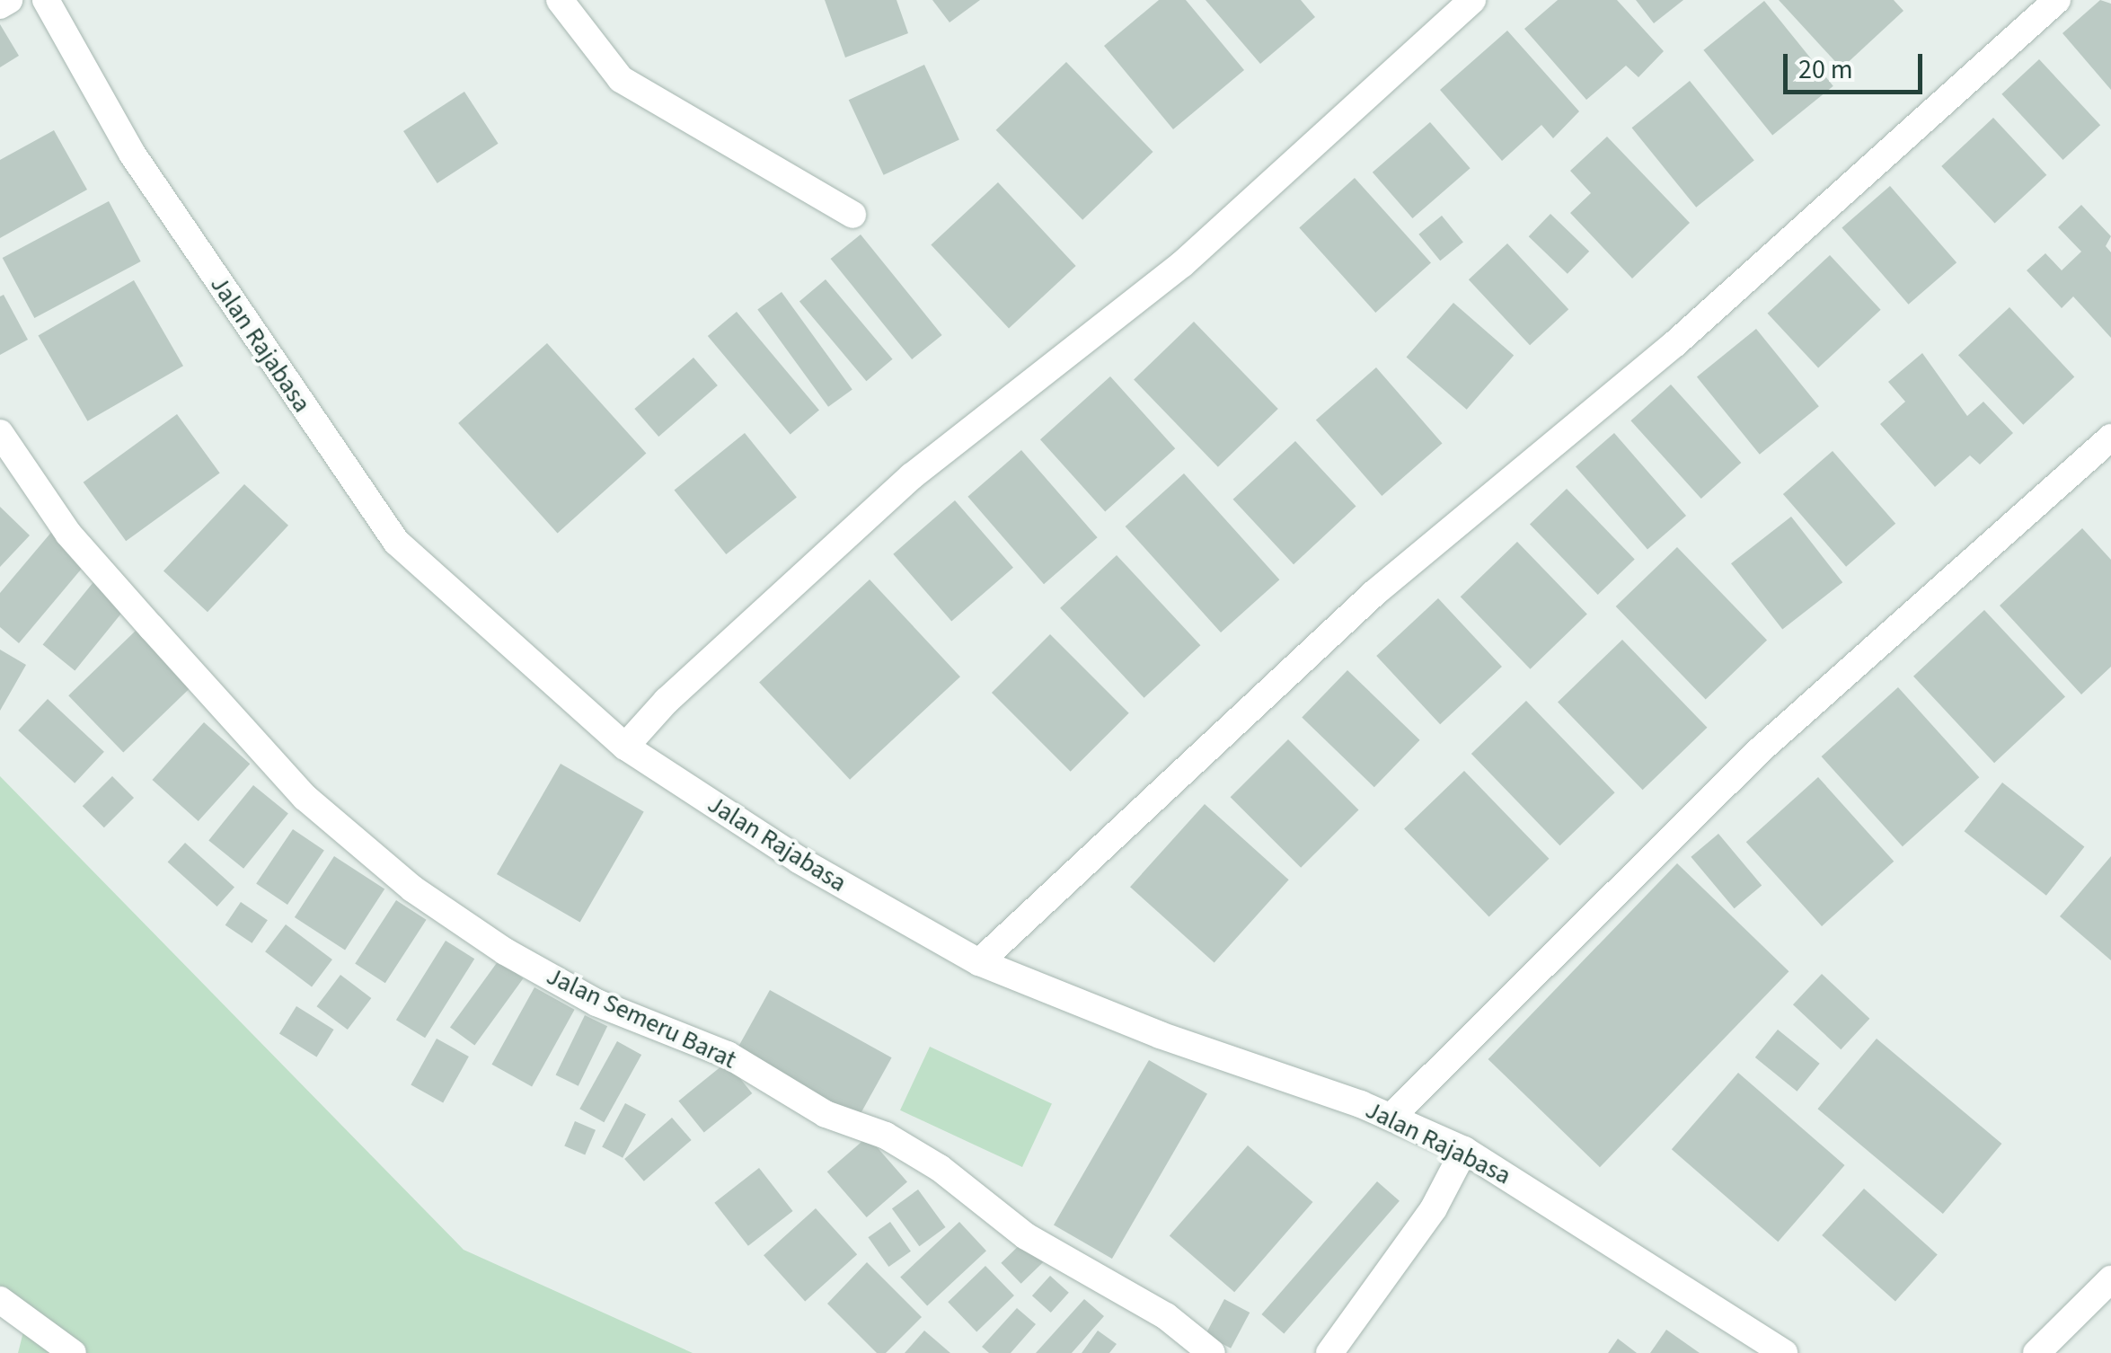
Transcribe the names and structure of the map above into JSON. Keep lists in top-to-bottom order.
{
  "streets": {
    "street": ["Jalan Rajabasa", "Jalan Semeru Barat"]
  },
  "scale_bar": "20 m"
}
